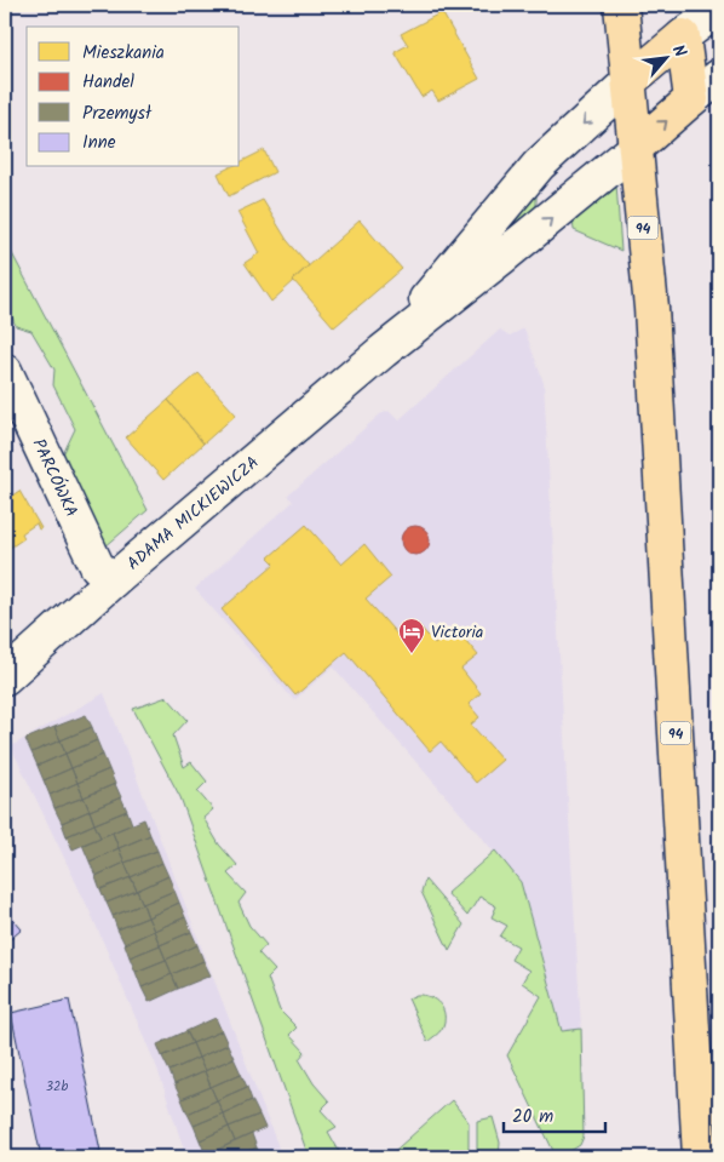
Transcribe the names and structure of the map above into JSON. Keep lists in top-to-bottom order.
{
  "streets": {
    "main road": ["94"],
    "street": ["PARCÓWKA", "ADAMA MICKIEWICZA"]
  },
  "crossings": [
    ["94", "ADAMA MICKIEWICZA"],
    ["PARCÓWKA", "ADAMA MICKIEWICZA"]
  ],
  "places": {
    "hotel": ["Victoria"]
  },
  "house_numbers": ["32b"],
  "legend": [
    "Mieszkania",
    "Handel",
    "Przemysł",
    "Inne"
  ],
  "scale_bar": "20 m",
  "north": "top right"
}
